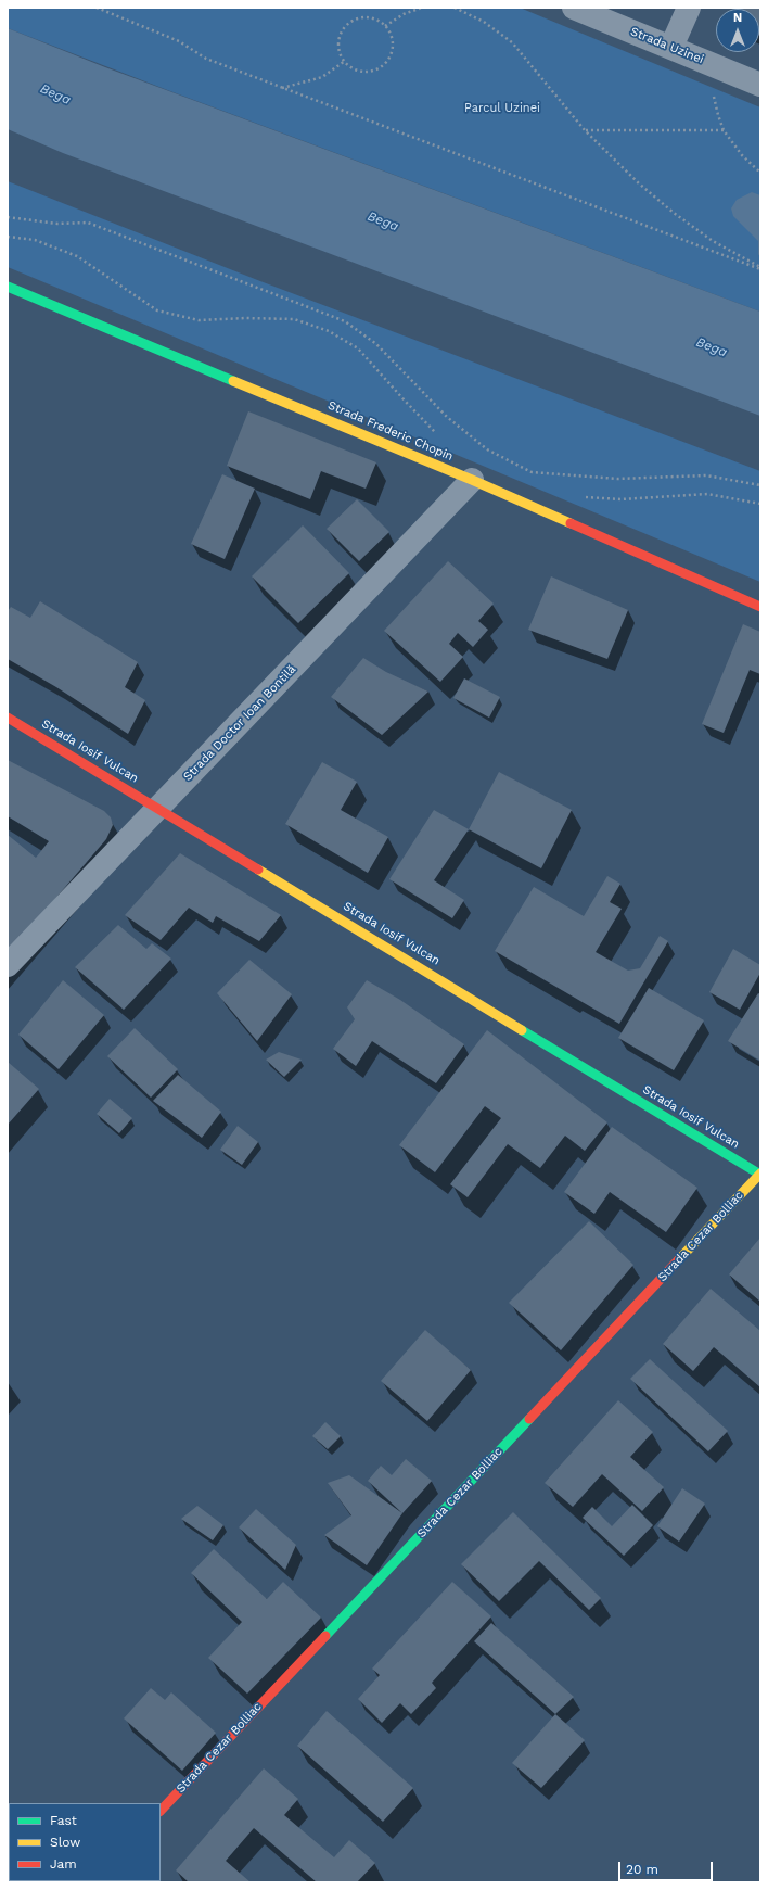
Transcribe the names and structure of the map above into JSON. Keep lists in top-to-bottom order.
{
  "streets": {
    "street": [
      "Strada Uzinei",
      "Strada Frederic Chopin",
      "Strada Doctor Ioan Bontilă",
      "Strada Iosif Vulcan",
      "Strada Cezar Bolliac"
    ]
  },
  "crossings": [
    ["Strada Frederic Chopin", "Strada Doctor Ioan Bontilă"],
    ["Strada Doctor Ioan Bontilă", "Strada Iosif Vulcan"],
    ["Strada Iosif Vulcan", "Strada Cezar Bolliac"]
  ],
  "water": ["Bega"],
  "parks": ["Parcul Uzinei"],
  "legend": ["Fast", "Slow", "Jam"],
  "scale_bar": "20 m",
  "north": "top"
}
